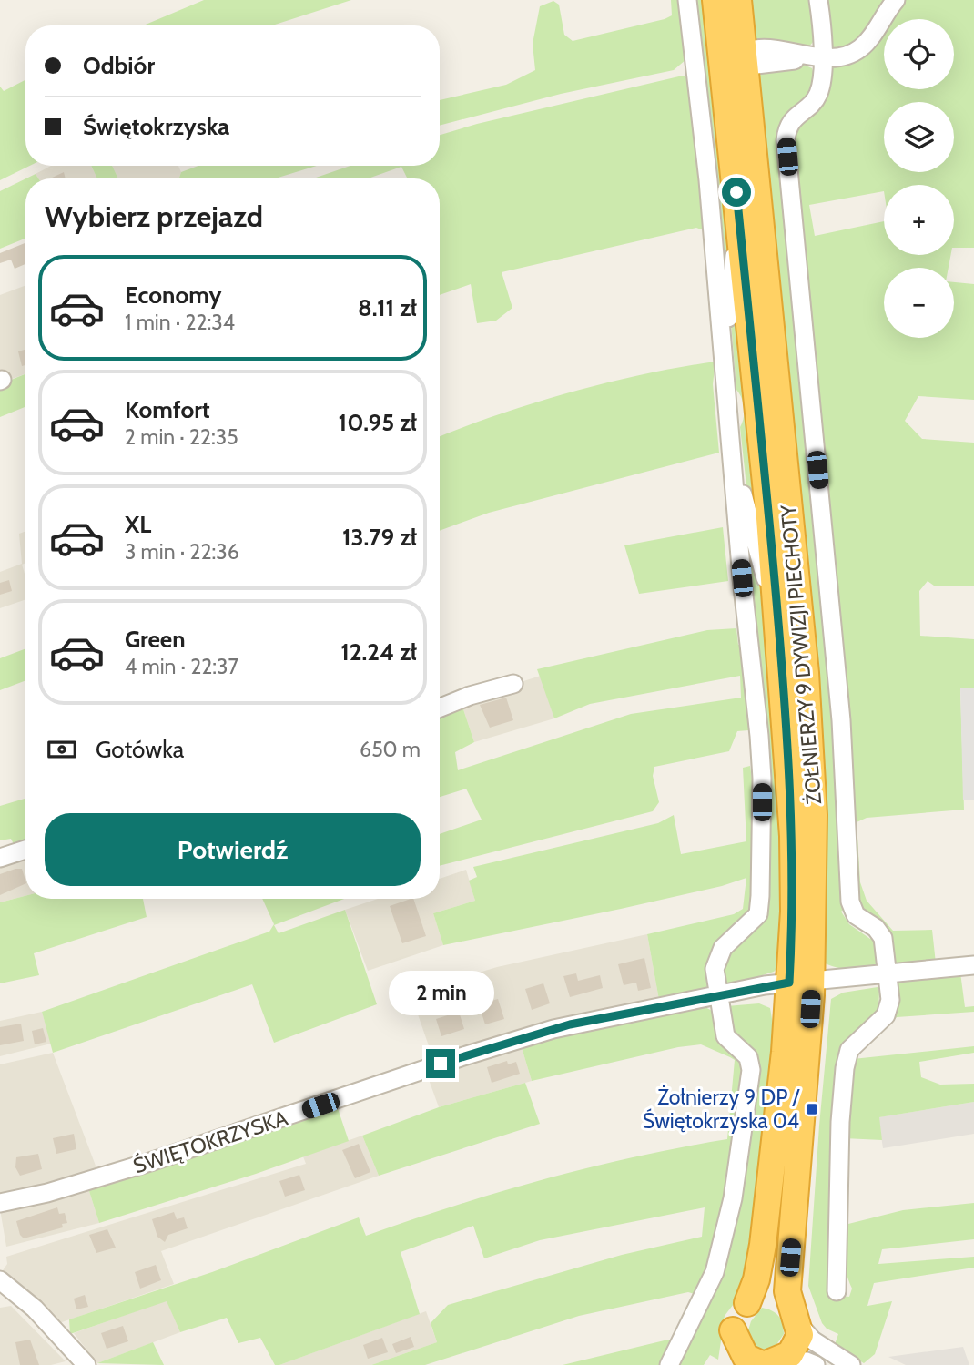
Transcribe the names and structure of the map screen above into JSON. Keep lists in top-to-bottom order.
{
  "streets": {
    "highway": ["ŻOŁNIERZY 9 DYWIZJI PIECHOTY"],
    "street": ["ŚWIĘTOKRZYSKA"]
  },
  "crossings": [
    ["ŻOŁNIERZY 9 DYWIZJI PIECHOTY", "ŚWIĘTOKRZYSKA"]
  ],
  "places": {
    "transit": ["Żołnierzy 9 DP / Świętokrzyska 04"]
  },
  "page": {
    "map_buttons": ["+", "−"],
    "banner": ["Odbiór", "Świętokrzyska"],
    "heading": "Wybierz przejazd",
    "list": [
      {
        "name": "Economy",
        "note": "1 min · 22:34",
        "value": "8.11 zł"
      },
      {
        "name": "Komfort",
        "note": "2 min · 22:35",
        "value": "10.95 zł"
      },
      {
        "name": "XL",
        "note": "3 min · 22:36",
        "value": "13.79 zł"
      },
      {
        "name": "Green",
        "note": "4 min · 22:37",
        "value": "12.24 zł"
      }
    ],
    "pay": ["Gotówka", "650 m"],
    "buttons": "Potwierdź",
    "bubble": "2 min"
  }
}
